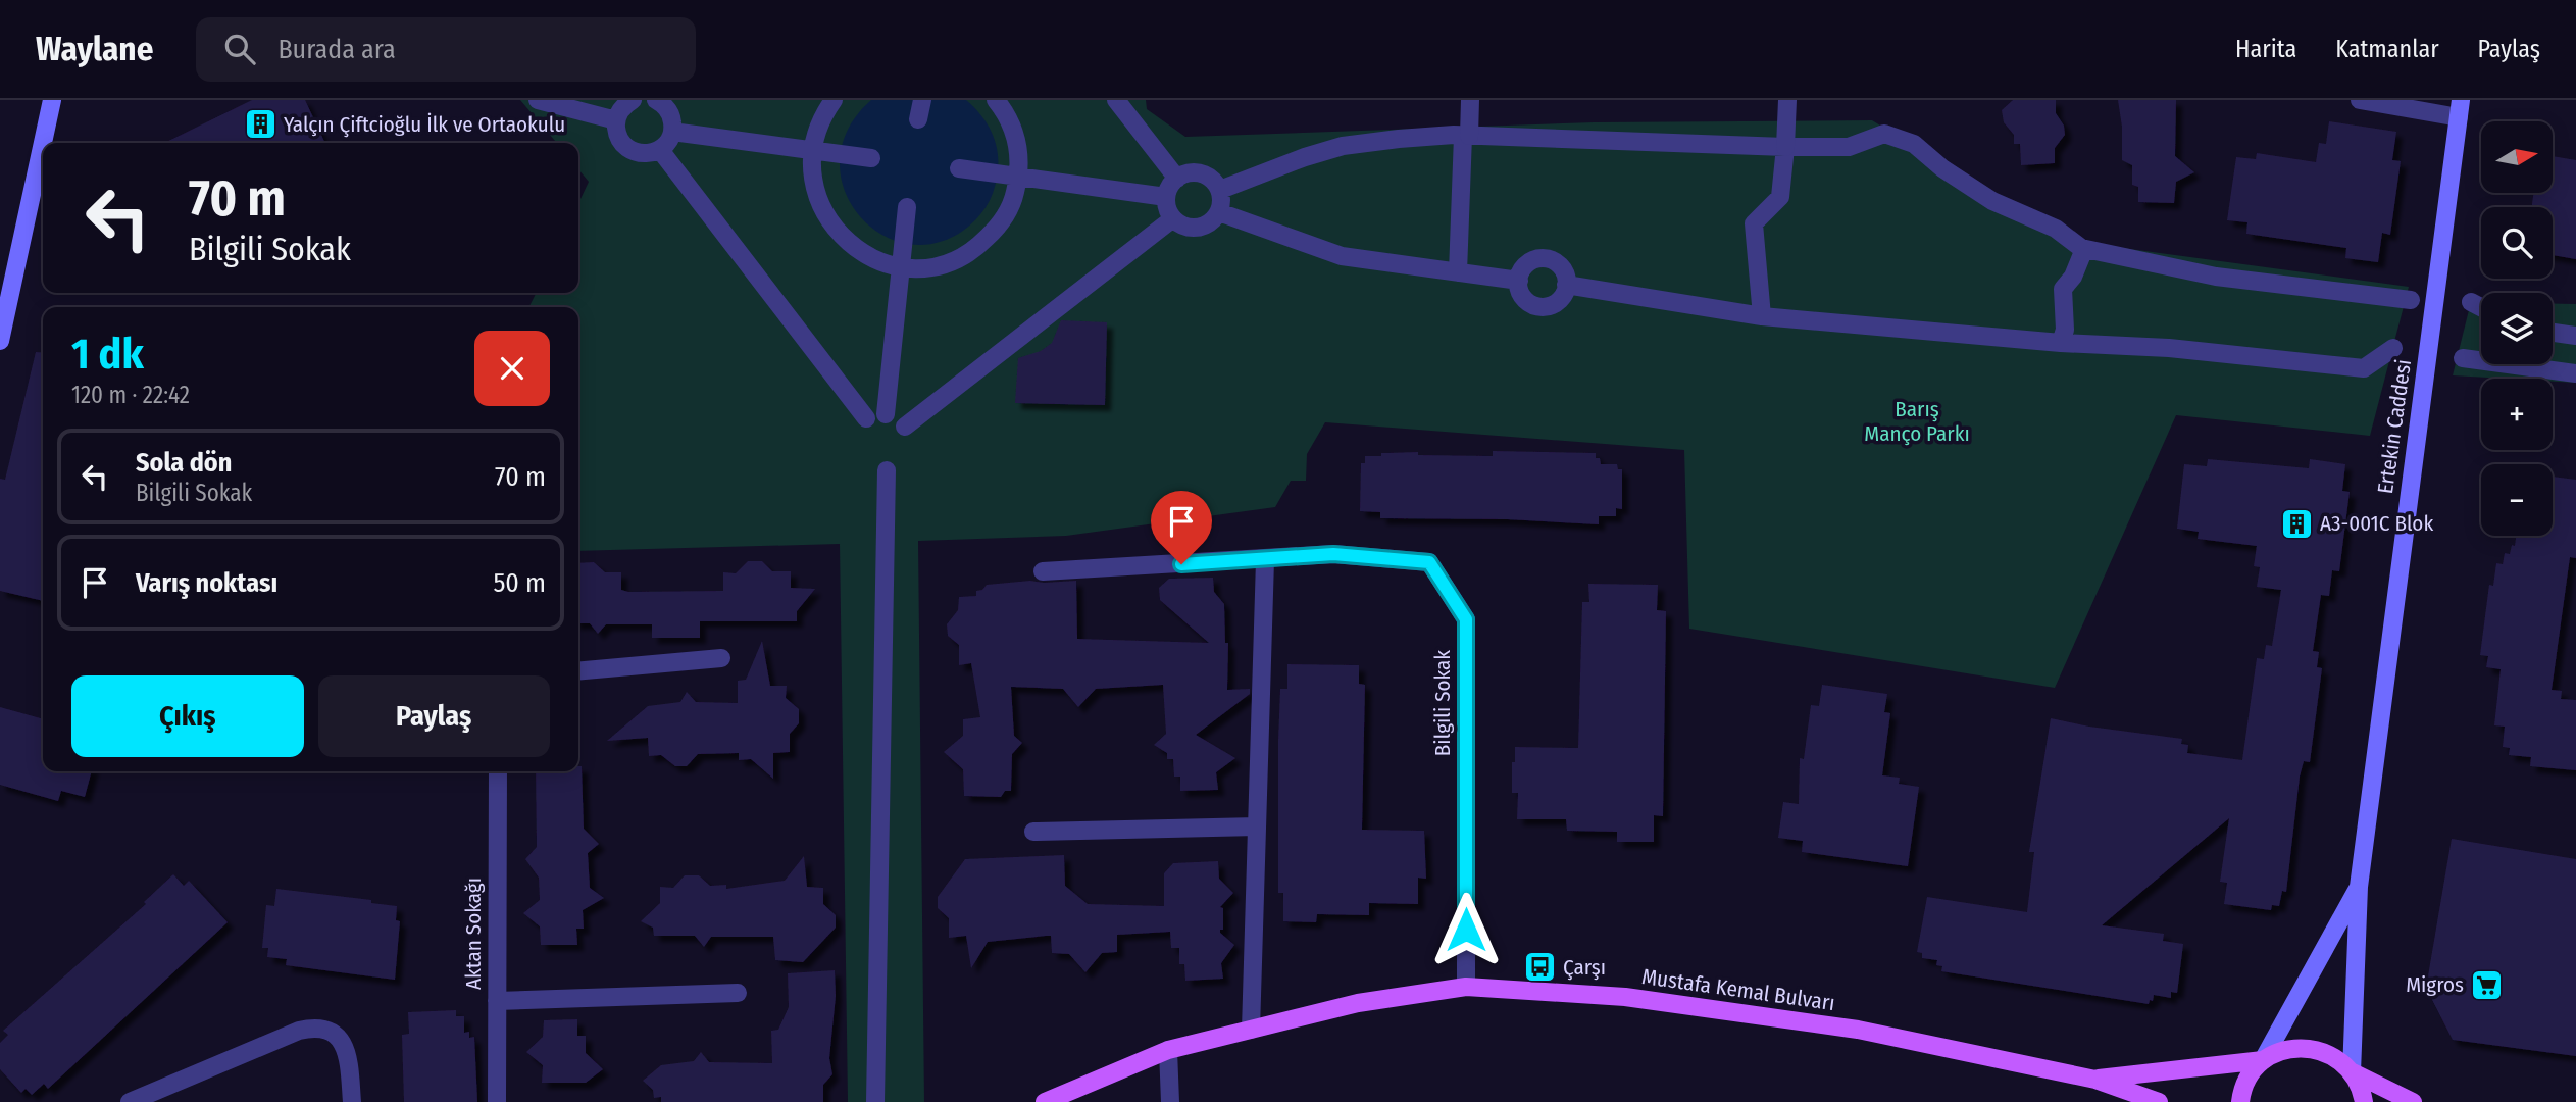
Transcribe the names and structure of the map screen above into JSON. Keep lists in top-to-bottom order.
{
  "streets": {
    "main road": ["Ertekin Caddesi", "Mustafa Kemal Bulvarı"],
    "street": ["Bilgili Sokak", "Aktan Sokağı"]
  },
  "crossings": [
    ["Bilgili Sokak", "Mustafa Kemal Bulvarı"]
  ],
  "parks": ["Barış Manço Parkı"],
  "places": {
    "building": ["Yalçın Çiftcioğlu İlk ve Ortaokulu", "A3-001C Blok"],
    "bus stop": ["Çarşı"],
    "supermarket": ["Migros"]
  },
  "north": "right",
  "page": {
    "header": "Waylane",
    "search": "Burada ara",
    "nav": ["Harita", "Katmanlar", "Paylaş"],
    "map_buttons": ["+", "−"],
    "turn": ["70 m", "Bilgili Sokak"],
    "heading": ["1 dk", "120 m · 22:42"],
    "list": [
      {
        "name": "Sola dön",
        "note": "Bilgili Sokak",
        "value": "70 m"
      },
      {
        "name": "Varış noktası",
        "value": "50 m"
      }
    ],
    "buttons": ["Çıkış", "Paylaş"]
  }
}
